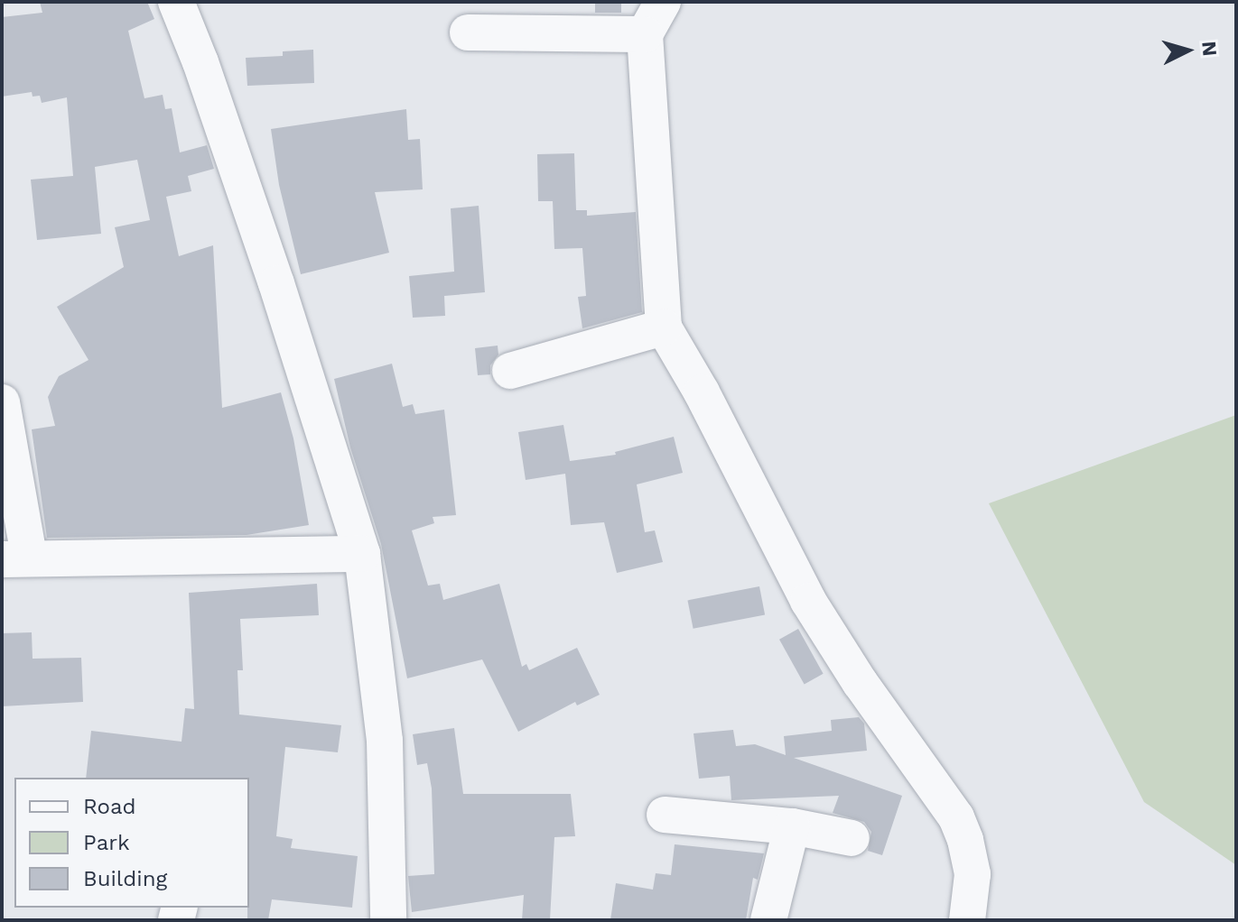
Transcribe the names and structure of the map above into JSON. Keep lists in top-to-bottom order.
{
  "legend": ["Road", "Park", "Building"],
  "north": "right"
}
